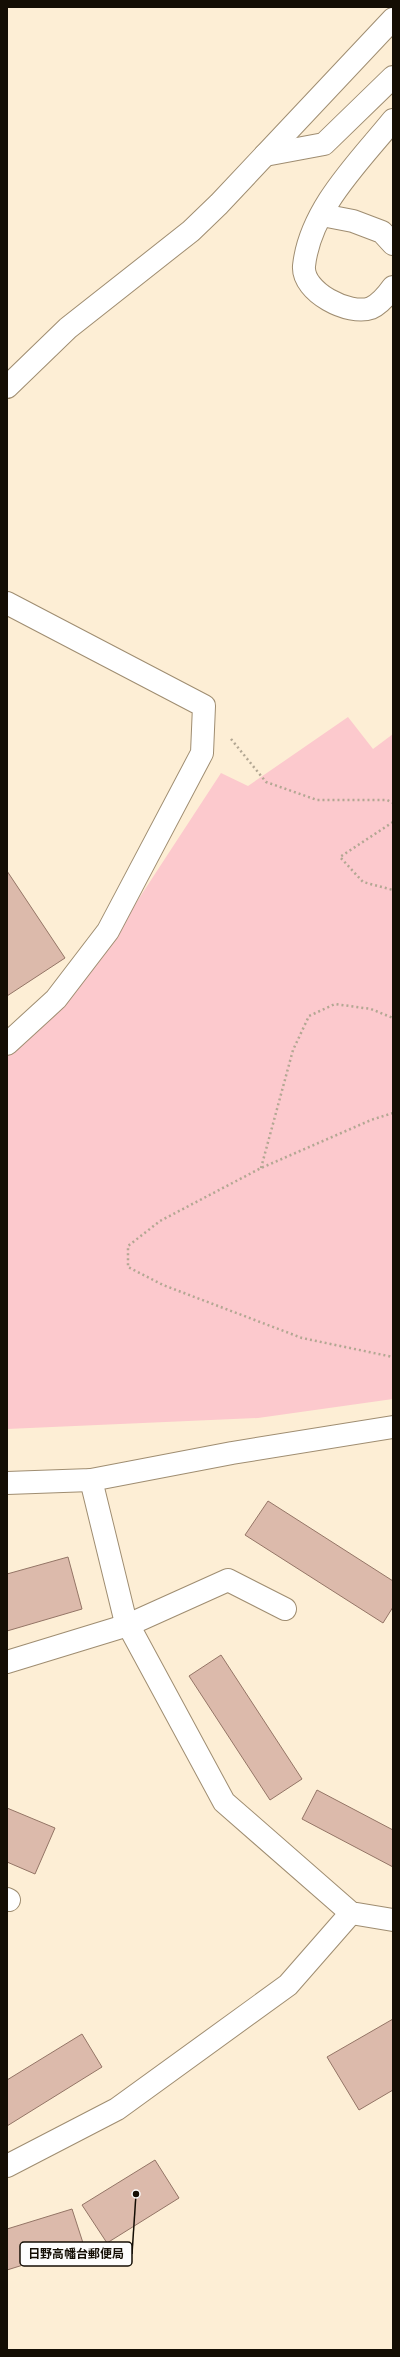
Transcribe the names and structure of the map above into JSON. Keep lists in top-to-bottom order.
{
  "places": ["日野高幡台郵便局"]
}
